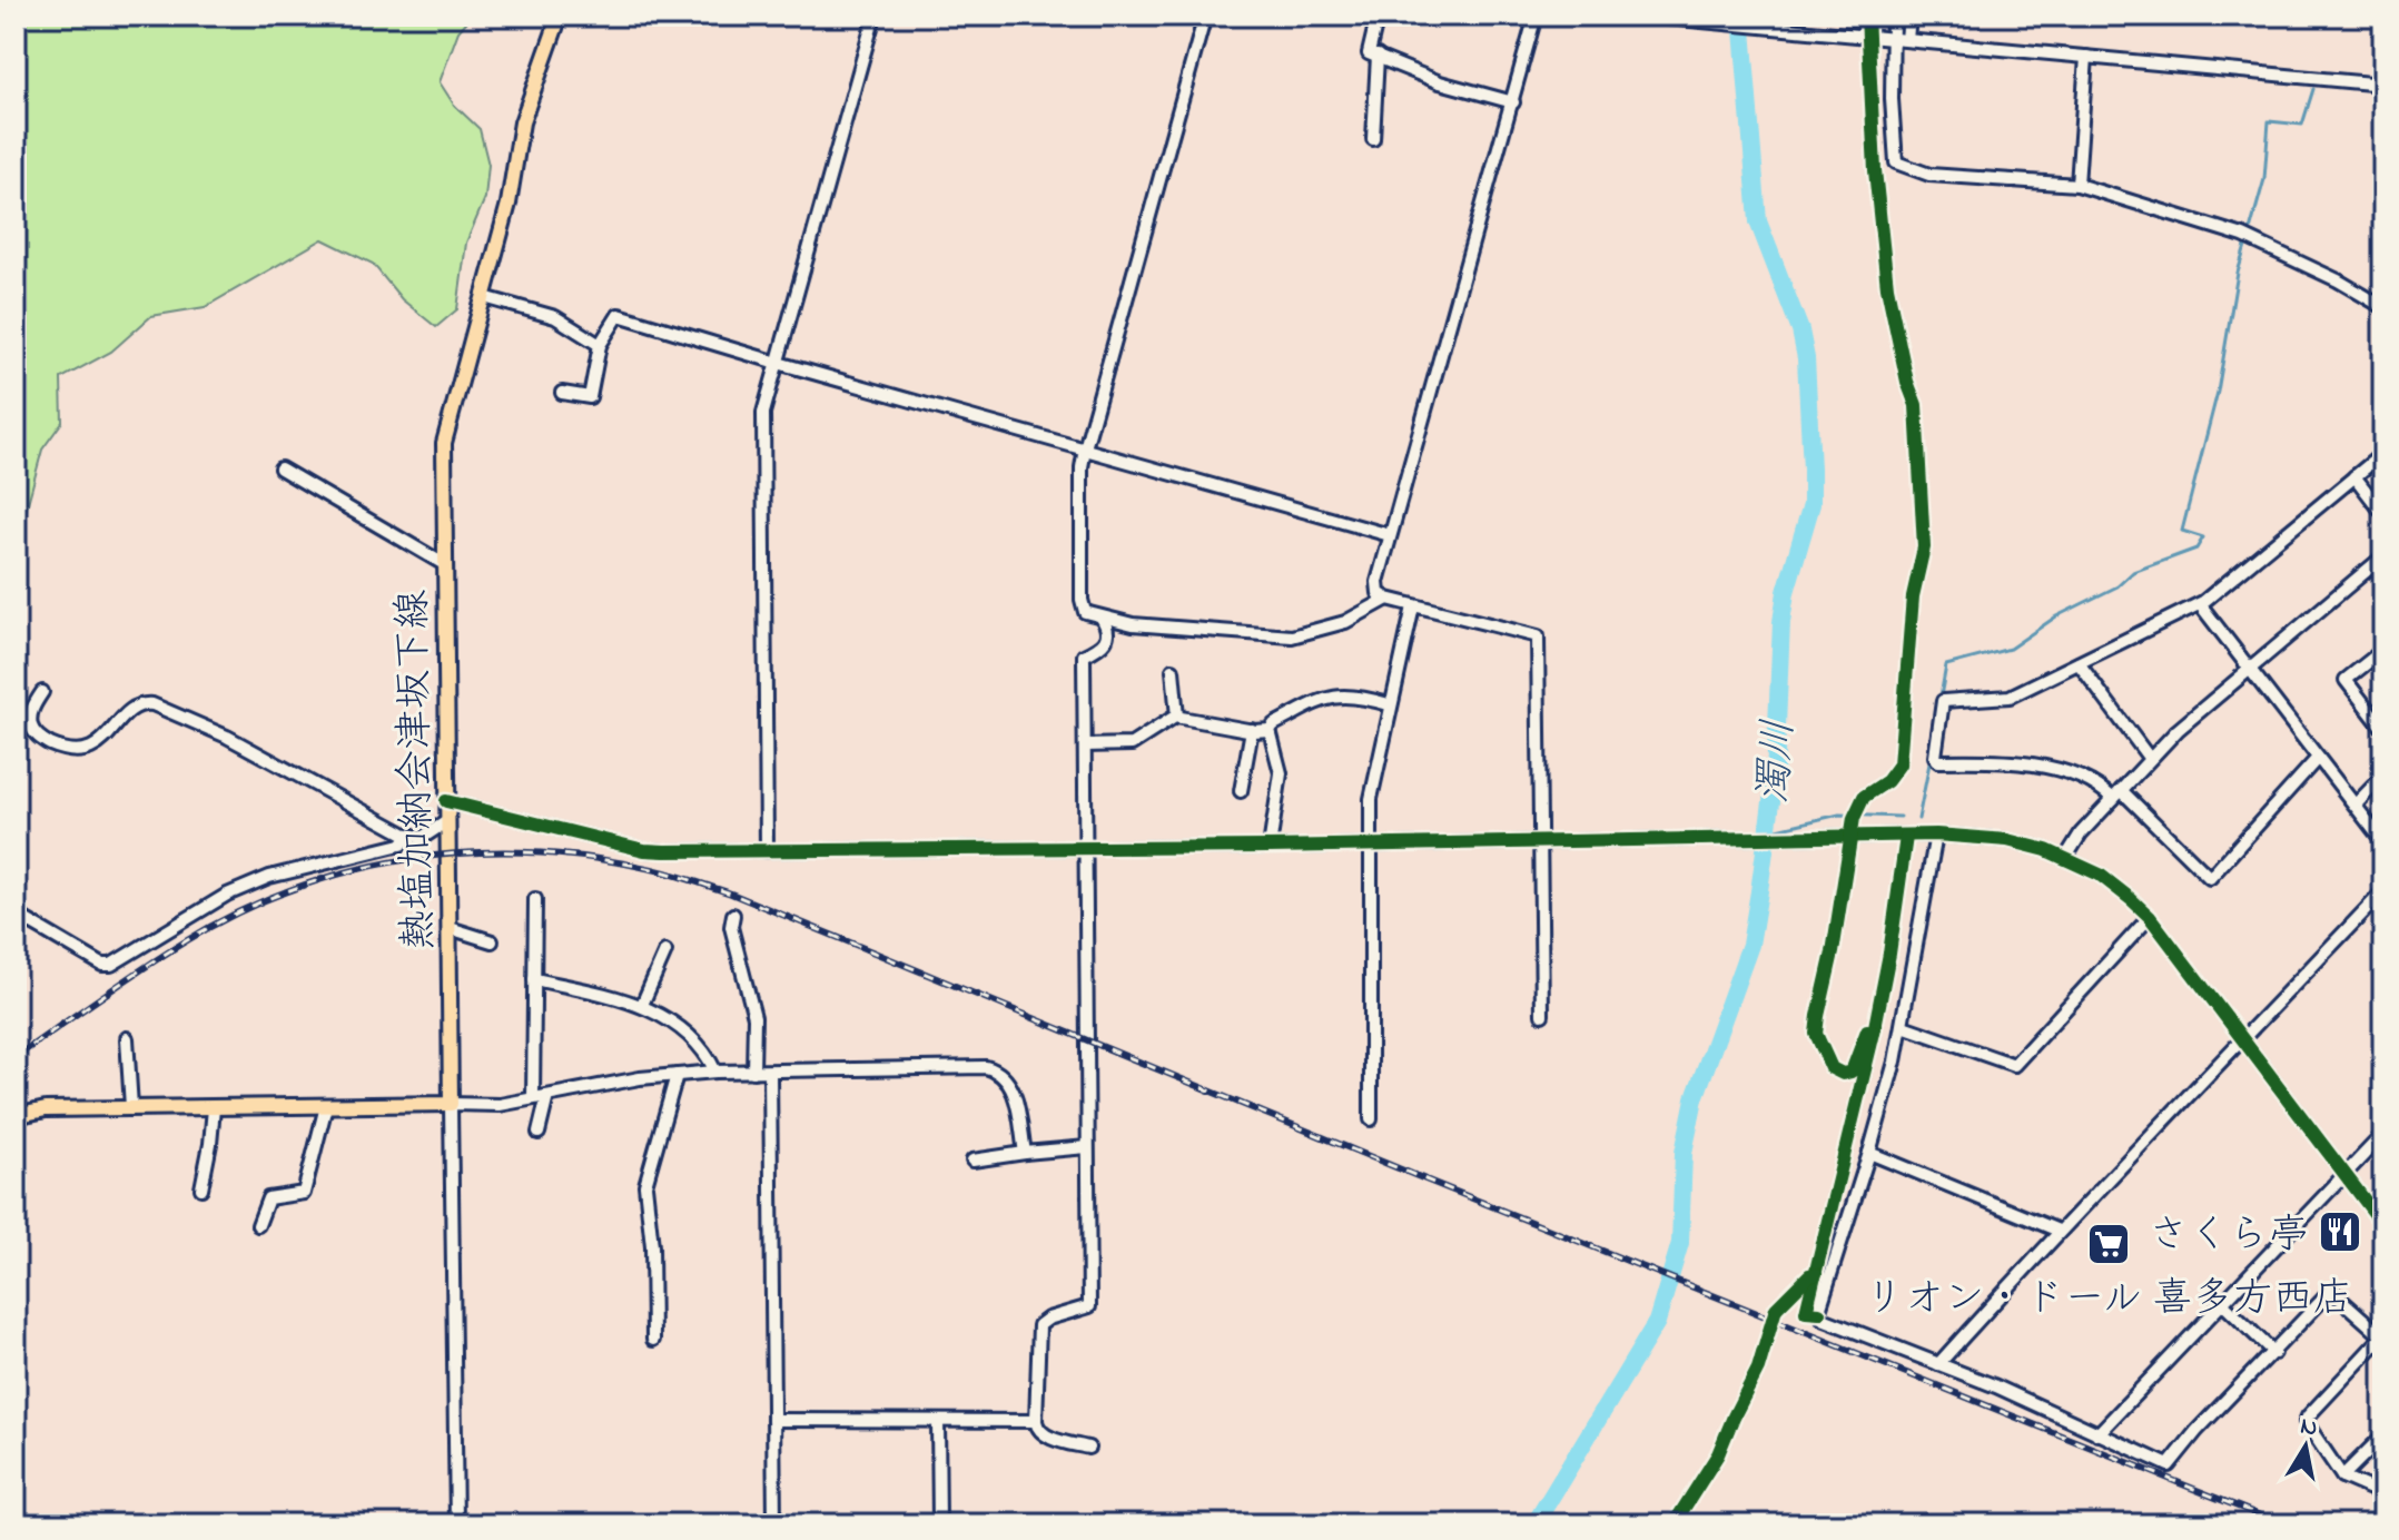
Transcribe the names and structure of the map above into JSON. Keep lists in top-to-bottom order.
{
  "streets": {
    "main road": ["熱塩加納会津坂下線"]
  },
  "water": ["濁川"],
  "places": {
    "restaurant": ["さくら亭"],
    "supermarket": ["リオン・ドール 喜多方西店"]
  },
  "north": "top"
}
